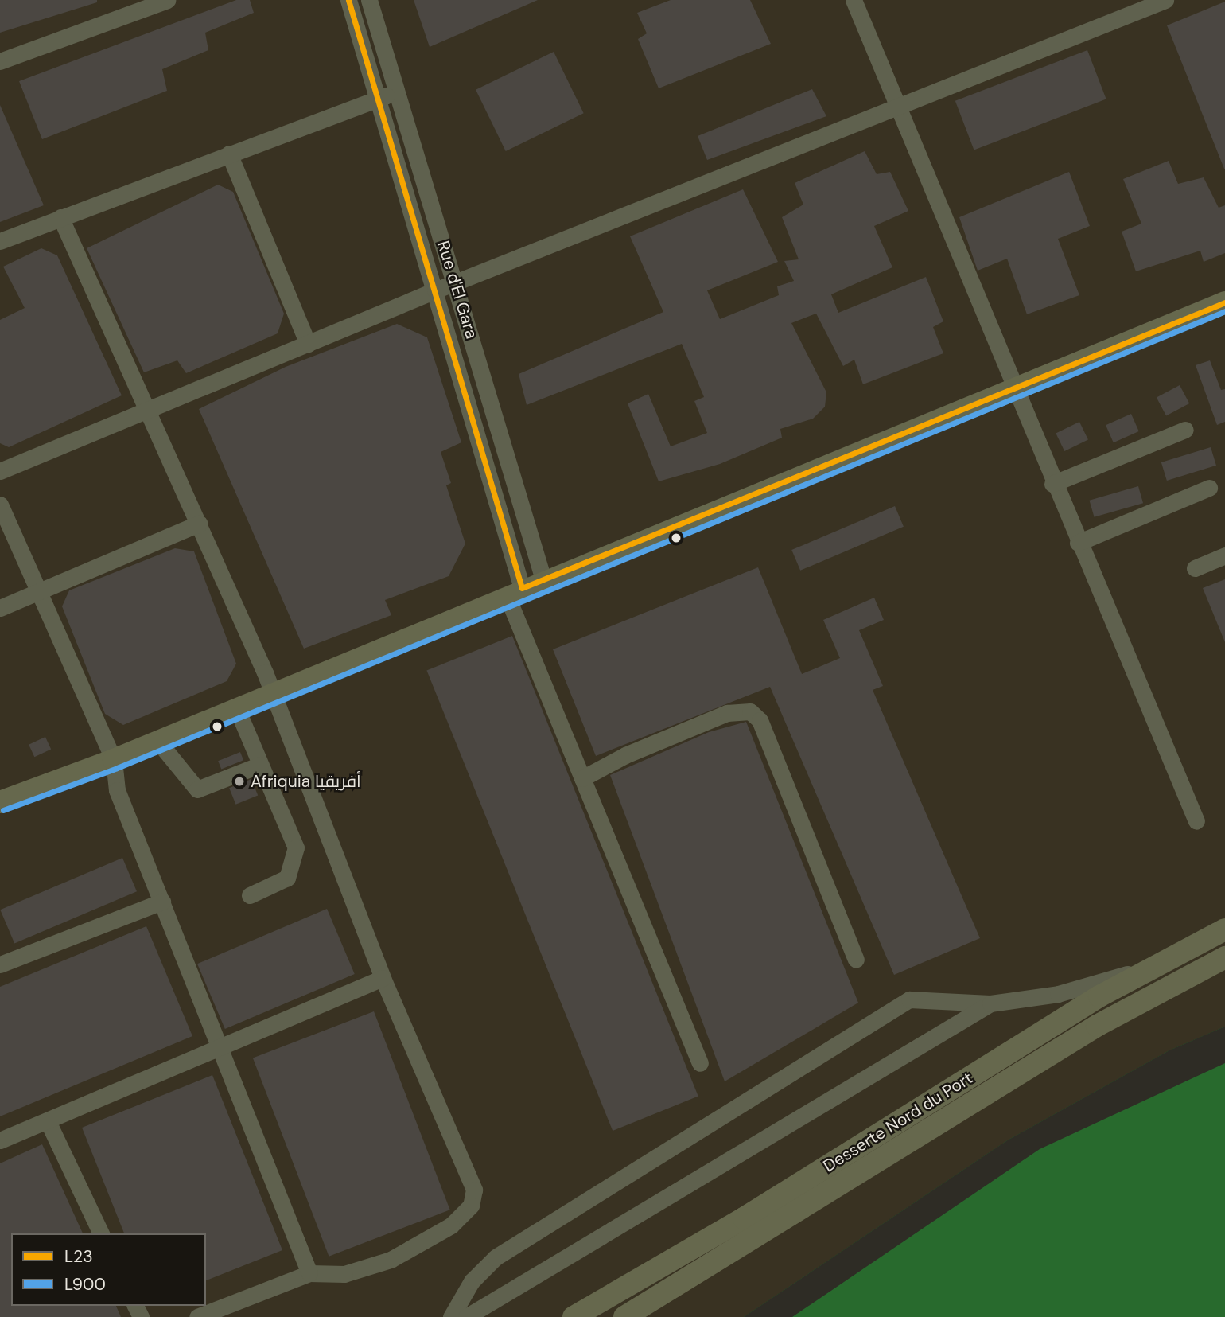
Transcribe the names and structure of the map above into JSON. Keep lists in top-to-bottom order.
{
  "streets": {
    "main road": ["Desserte Nord du Port"],
    "street": ["Rue d'El Gara"]
  },
  "places": ["Afriquia أفريقيا"],
  "lines": ["transit line L23", "transit line L900"],
  "legend": ["L23", "L900"]
}
